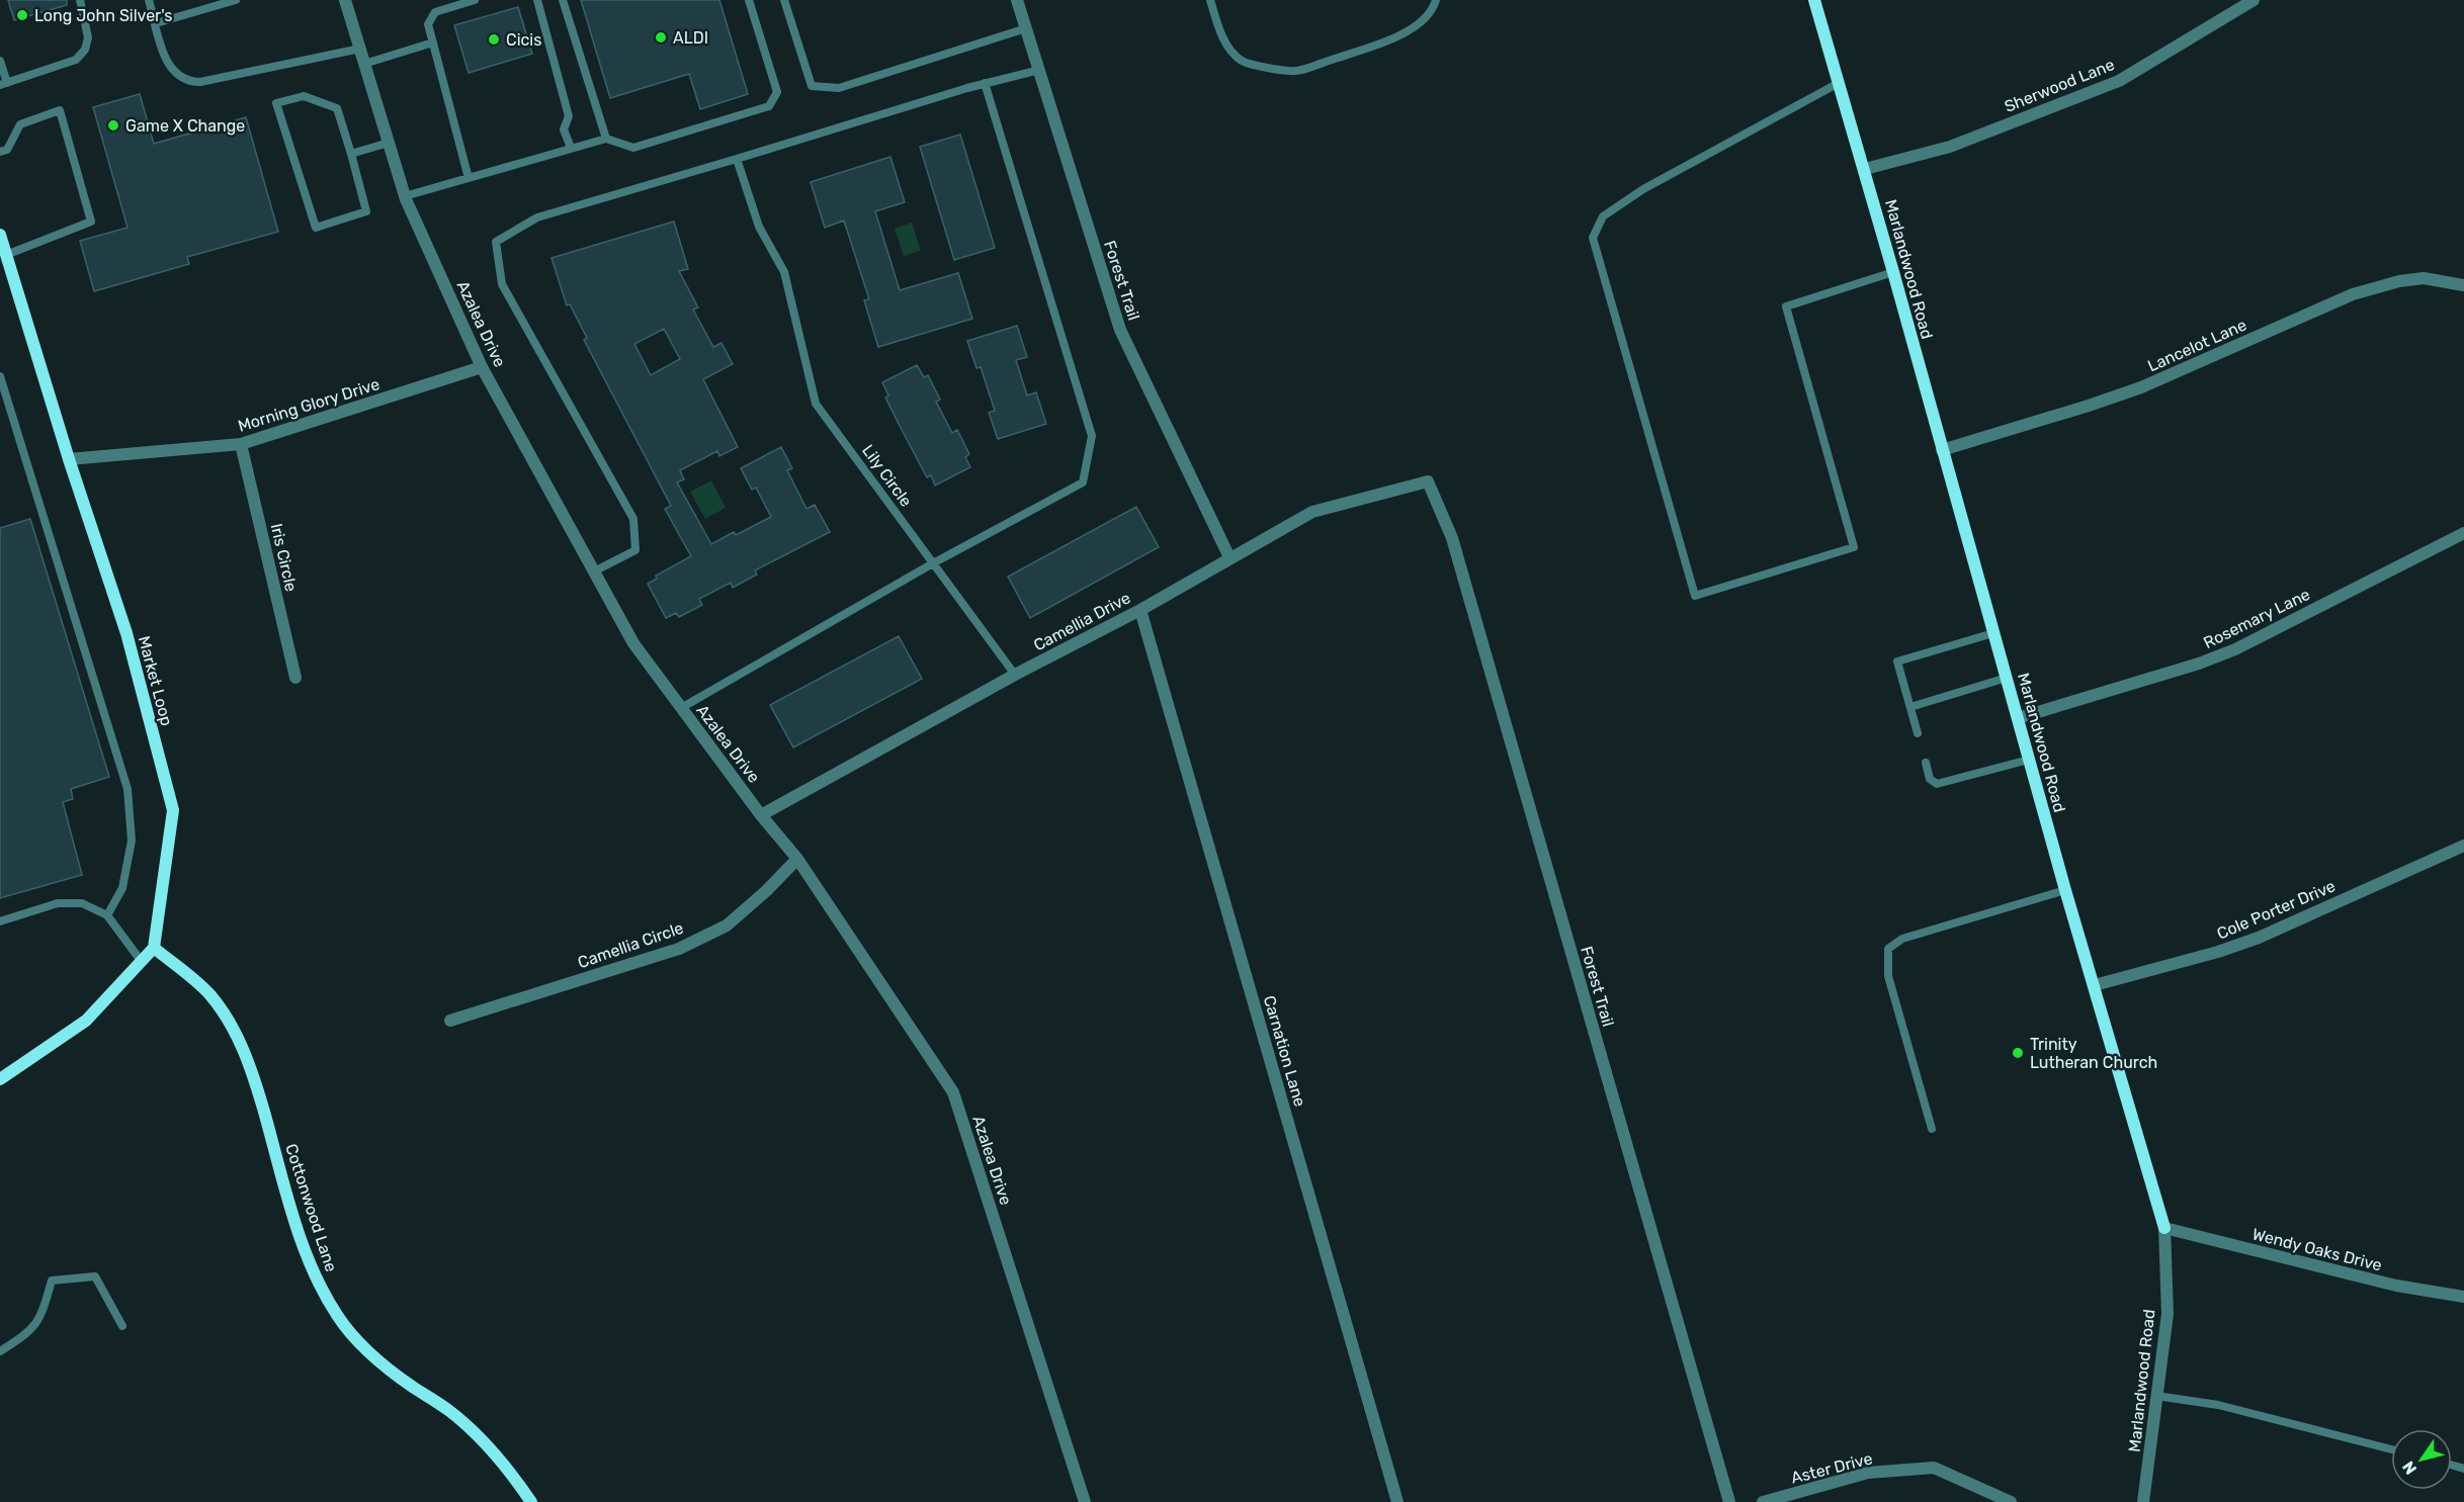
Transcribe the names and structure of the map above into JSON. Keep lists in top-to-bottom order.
{
  "streets": {
    "street": [
      "Sherwood Lane",
      "Marlandwood Road",
      "Forest Trail",
      "Azalea Drive",
      "Lancelot Lane",
      "Morning Glory Drive",
      "Iris Circle",
      "Rosemary Lane",
      "Camellia Drive",
      "Market Loop",
      "Cole Porter Drive",
      "Camellia Circle",
      "Carnation Lane",
      "Cottonwood Lane",
      "Wendy Oaks Drive",
      "Aster Drive"
    ],
    "lane": ["Lily Circle"]
  },
  "crossings": [
    ["Sherwood Lane", "Marlandwood Road"],
    ["Marlandwood Road", "Lancelot Lane"],
    ["Marlandwood Road", "Rosemary Lane"],
    ["Marlandwood Road", "Cole Porter Drive"],
    ["Marlandwood Road", "Wendy Oaks Drive"],
    ["Forest Trail", "Camellia Drive"],
    ["Azalea Drive", "Morning Glory Drive"],
    ["Azalea Drive", "Camellia Drive"],
    ["Azalea Drive", "Camellia Circle"],
    ["Morning Glory Drive", "Iris Circle"],
    ["Morning Glory Drive", "Market Loop"],
    ["Lily Circle", "Camellia Drive"],
    ["Camellia Drive", "Carnation Lane"],
    ["Market Loop", "Cottonwood Lane"]
  ],
  "places": [
    "Long John Silver's",
    "ALDI",
    "Cicis",
    "Game X Change",
    "Trinity Lutheran Church"
  ],
  "north": "bottom left"
}
